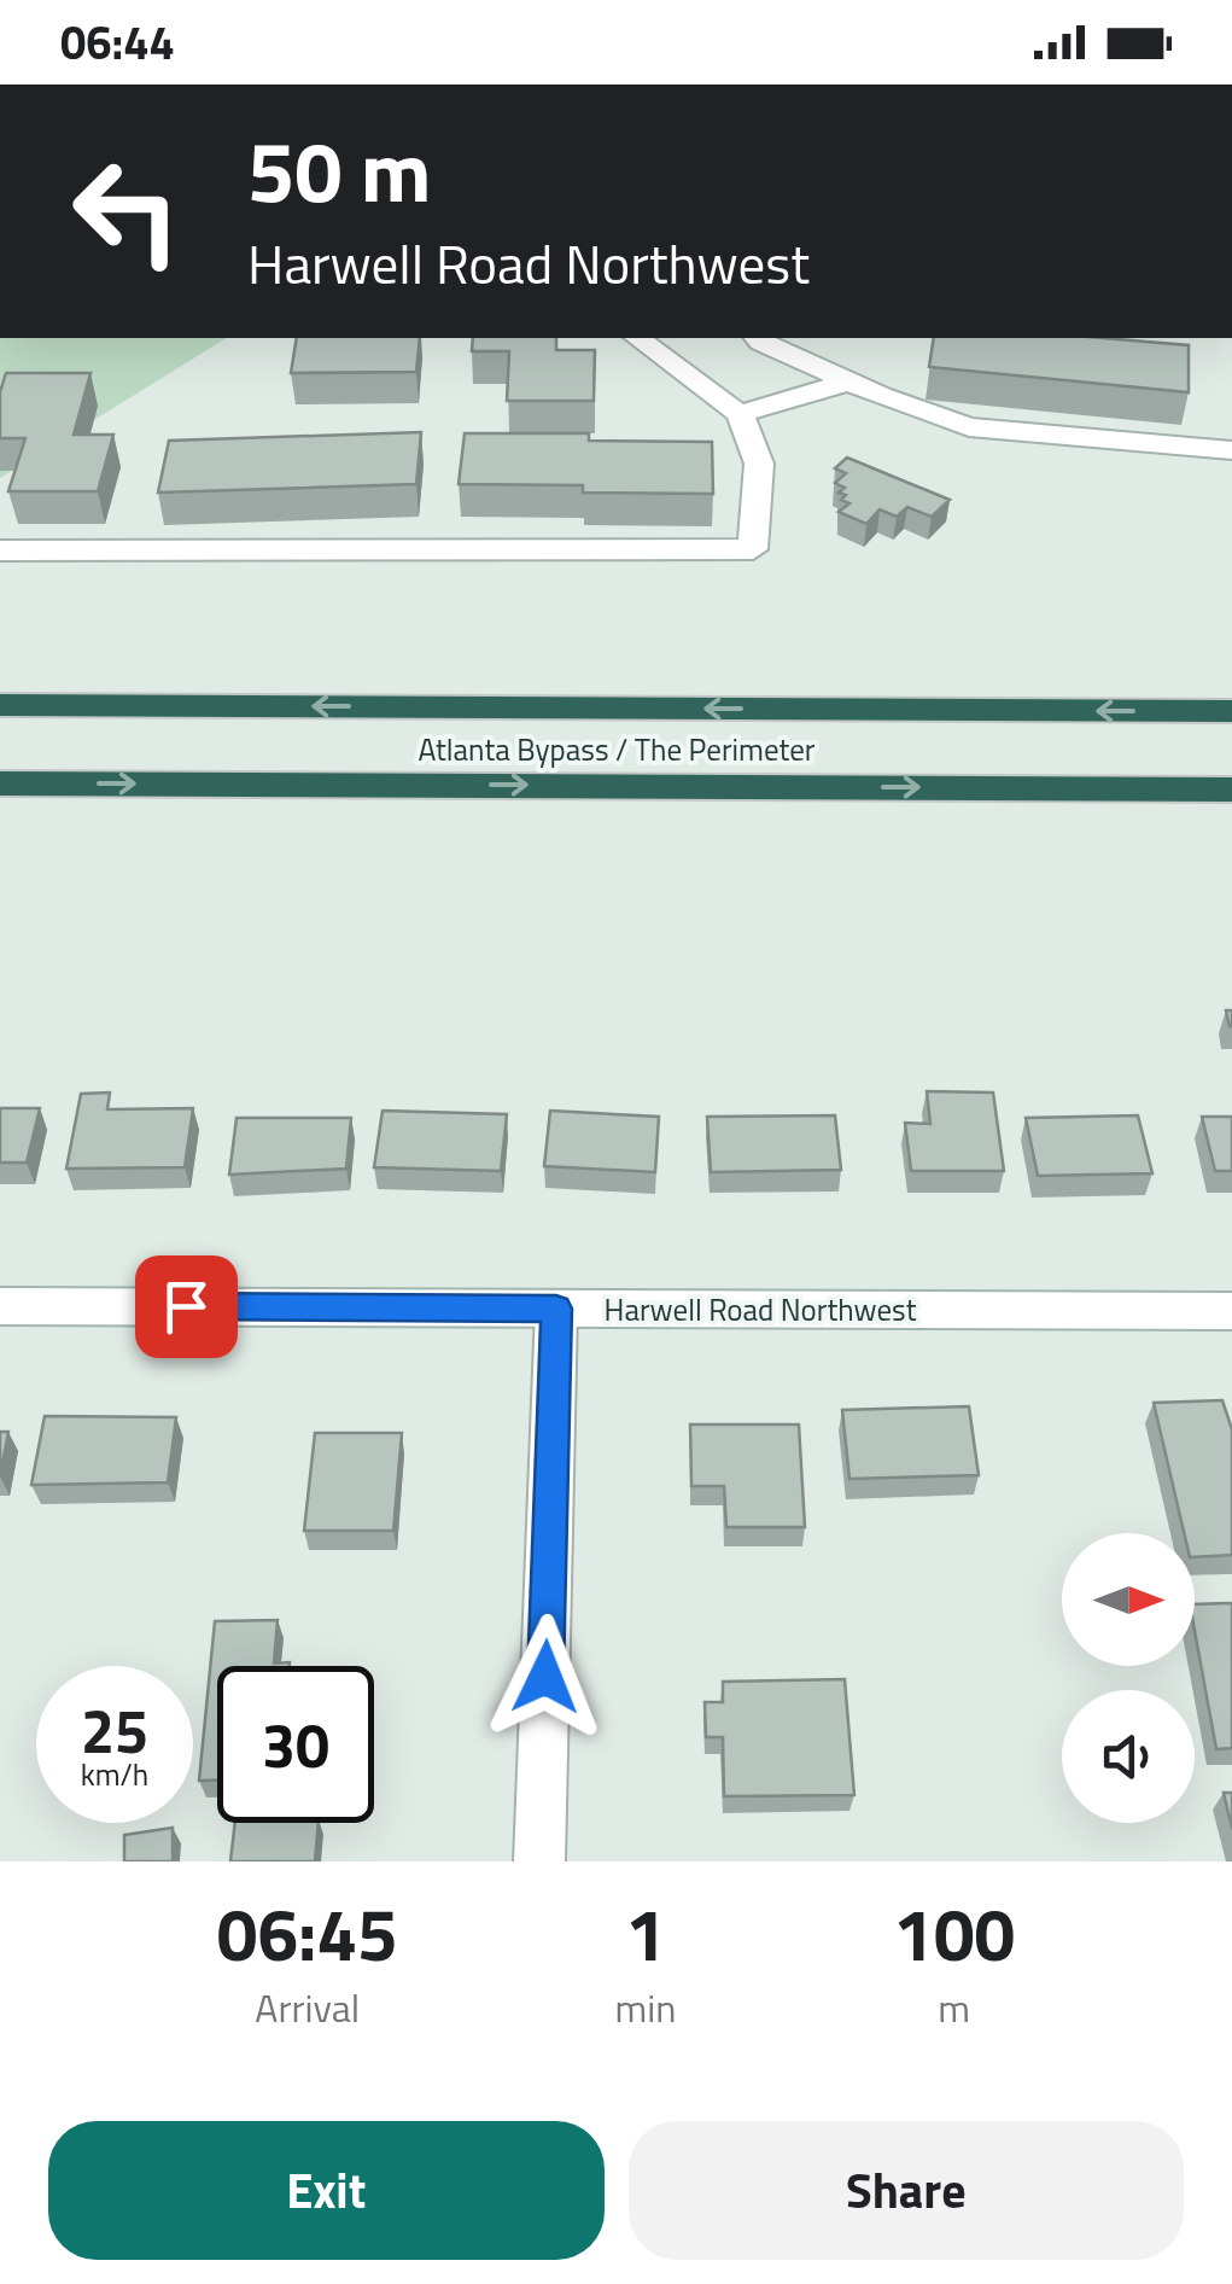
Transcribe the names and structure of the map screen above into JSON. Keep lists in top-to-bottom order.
{
  "streets": {
    "highway": ["Atlanta Bypass / The Perimeter"],
    "street": ["Harwell Road Northwest"]
  },
  "north": "right",
  "page": {
    "status": "06:44",
    "turn": ["50 m", "Harwell Road Northwest"],
    "speed": "25 km/h",
    "limit": "30",
    "eta": [
      "06:45",
      "Arrival",
      "1",
      "min",
      "100",
      "m"
    ],
    "buttons": ["Exit", "Share"]
  }
}
